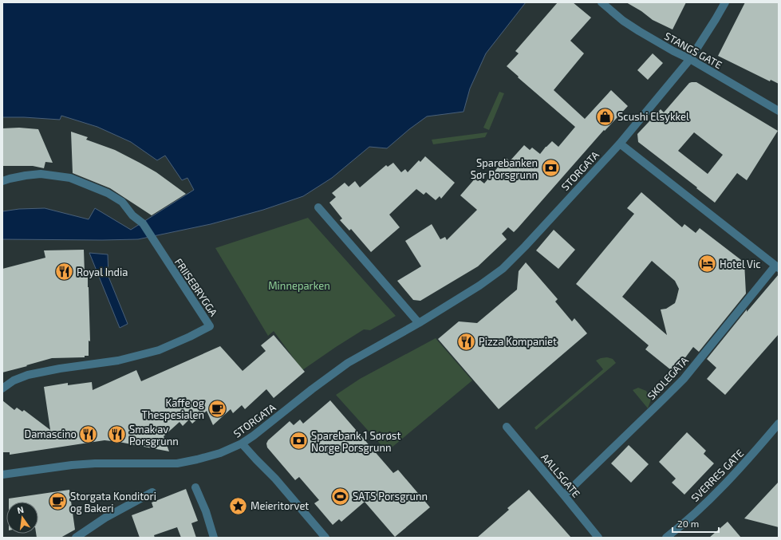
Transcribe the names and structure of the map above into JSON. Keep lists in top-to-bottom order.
{
  "streets": {
    "street": [
      "STANGS GATE",
      "STORGATA",
      "FRIISEBRYGGA",
      "SKOLEGATA",
      "AALLSGATE",
      "SVERRES GATE"
    ]
  },
  "crossings": [
    ["STANGS GATE", "STORGATA"],
    ["STORGATA", "SKOLEGATA"],
    ["SKOLEGATA", "AALLSGATE"]
  ],
  "parks": ["Minneparken"],
  "places": {
    "shop": ["Scushi Elsykkel"],
    "bank": ["Sparebanken Sør Porsgrunn", "Sparebank 1 Sørøst Norge Porsgrunn"],
    "hotel": ["Hotel Vic"],
    "restaurant": [
      "Royal India",
      "Pizza Kompaniet",
      "Damascino",
      "Smak av Porsgrunn"
    ],
    "cafe": ["Kaffe og Thespesialen", "Storgata Konditori og Bakeri"],
    "sports": ["SATS Porsgrunn"],
    "place": ["Meieritorvet"]
  },
  "scale_bar": "20 m",
  "north": "top"
}
